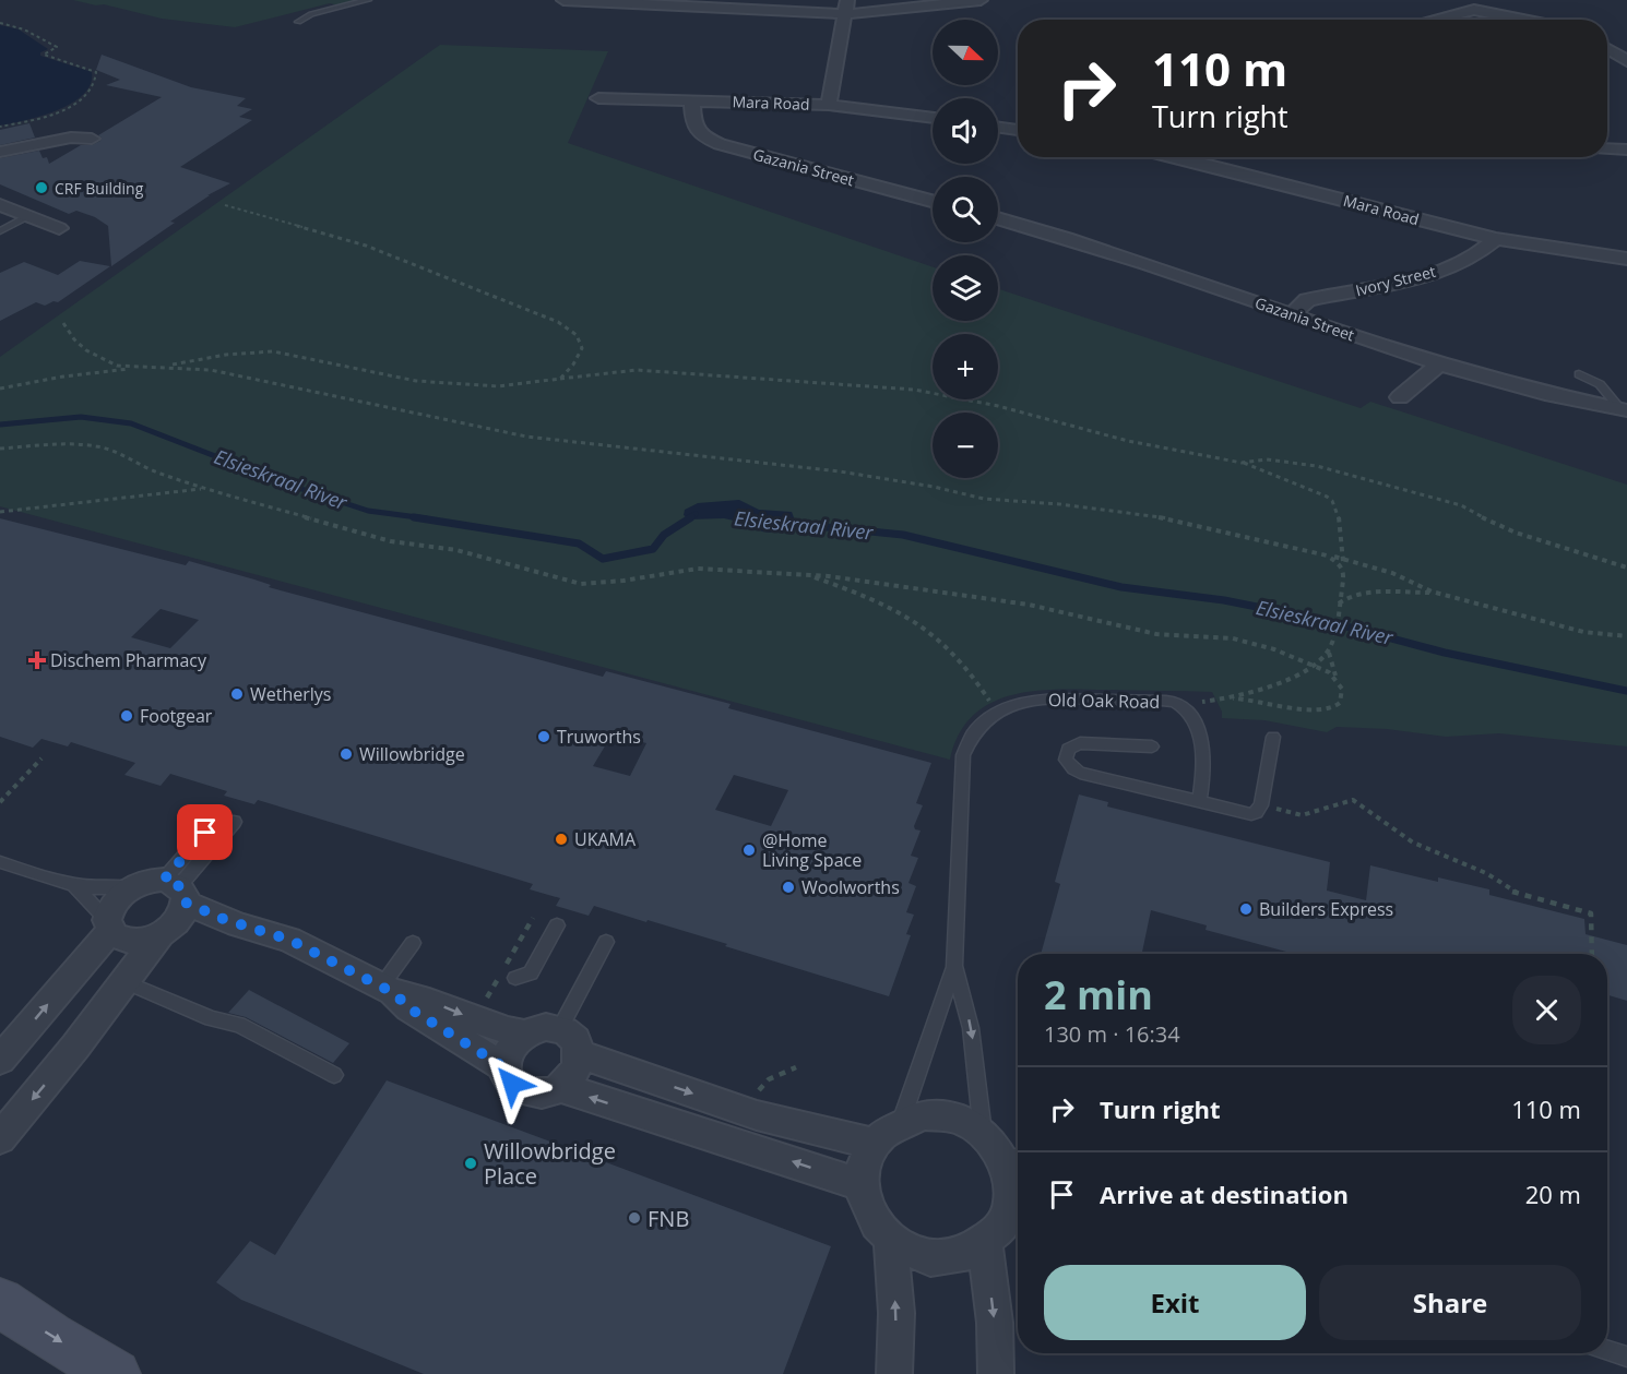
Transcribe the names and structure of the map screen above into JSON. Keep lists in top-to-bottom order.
{
  "streets": {
    "street": ["Mara Road", "Gazania Street", "Ivory Street"],
    "lane": ["Old Oak Road"]
  },
  "crossings": [
    ["Mara Road", "Gazania Street"],
    ["Mara Road", "Ivory Street"],
    ["Gazania Street", "Ivory Street"]
  ],
  "water": ["Elsieskraal River"],
  "places": {
    "other": [
      "CRF Building",
      "Wetherlys",
      "Footgear",
      "Truworths",
      "Willowbridge",
      "UKAMA",
      "@Home Living Space",
      "Woolworths",
      "Builders Express",
      "Willowbridge Place",
      "FNB"
    ],
    "health": ["Dischem Pharmacy"]
  },
  "north": "right",
  "page": {
    "map_buttons": ["+", "−"],
    "turn": ["110 m", "Turn right"],
    "heading": ["2 min", "130 m · 16:34"],
    "list": [
      {
        "name": "Turn right",
        "value": "110 m"
      },
      {
        "name": "Arrive at destination",
        "value": "20 m"
      }
    ],
    "buttons": ["Exit", "Share"]
  }
}
